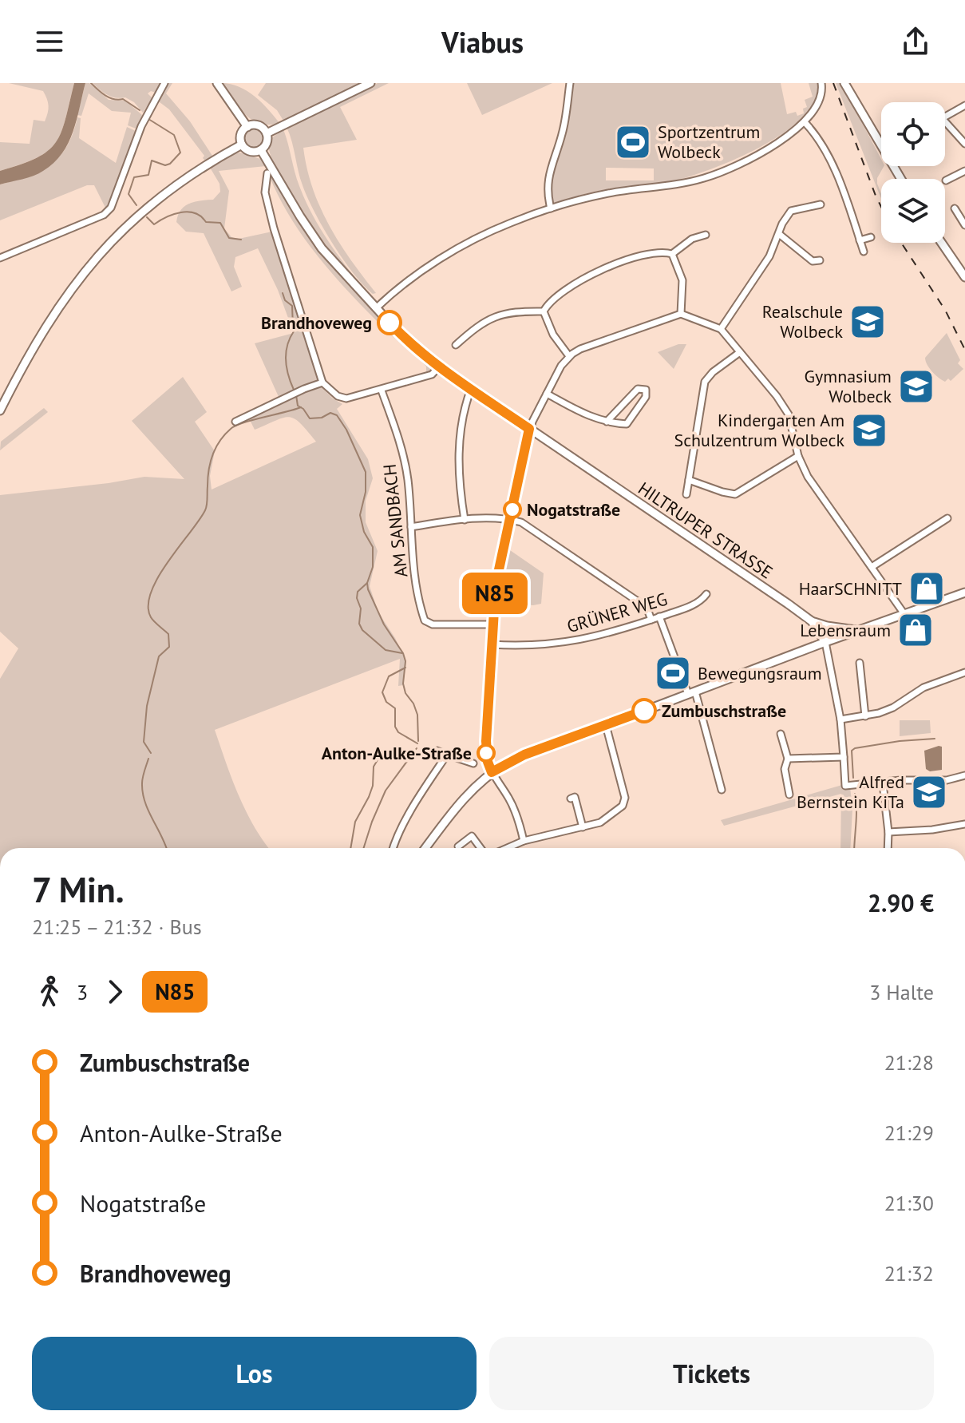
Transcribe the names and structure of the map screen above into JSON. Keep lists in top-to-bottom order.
{
  "streets": {
    "street": ["AM SANDBACH", "HILTRUPER STRASSE", "GRÜNER WEG"]
  },
  "places": {
    "sports": ["Sportzentrum Wolbeck", "Bewegungsraum"],
    "school or university": [
      "Realschule Wolbeck",
      "Gymnasium Wolbeck",
      "Kindergarten Am Schulzentrum Wolbeck",
      "Alfred Bernstein KiTa"
    ],
    "other": [
      "Brandhoveweg",
      "Nogatstraße",
      "Zumbuschstraße",
      "Anton-Aulke-Straße"
    ],
    "shop": ["HaarSCHNITT", "Lebensraum"]
  },
  "lines": ["bus line N85"],
  "page": {
    "header": "Viabus",
    "on_map": "N85",
    "heading": ["7 Min.", "21:25 – 21:32 · Bus", "2.90 €"],
    "legs": ["3", "N85", "3 Halte"],
    "list": [
      {
        "name": "Zumbuschstraße",
        "value": "21:28"
      },
      {
        "name": "Anton-Aulke-Straße",
        "value": "21:29"
      },
      {
        "name": "Nogatstraße",
        "value": "21:30"
      },
      {
        "name": "Brandhoveweg",
        "value": "21:32"
      }
    ],
    "buttons": ["Los", "Tickets"]
  }
}
